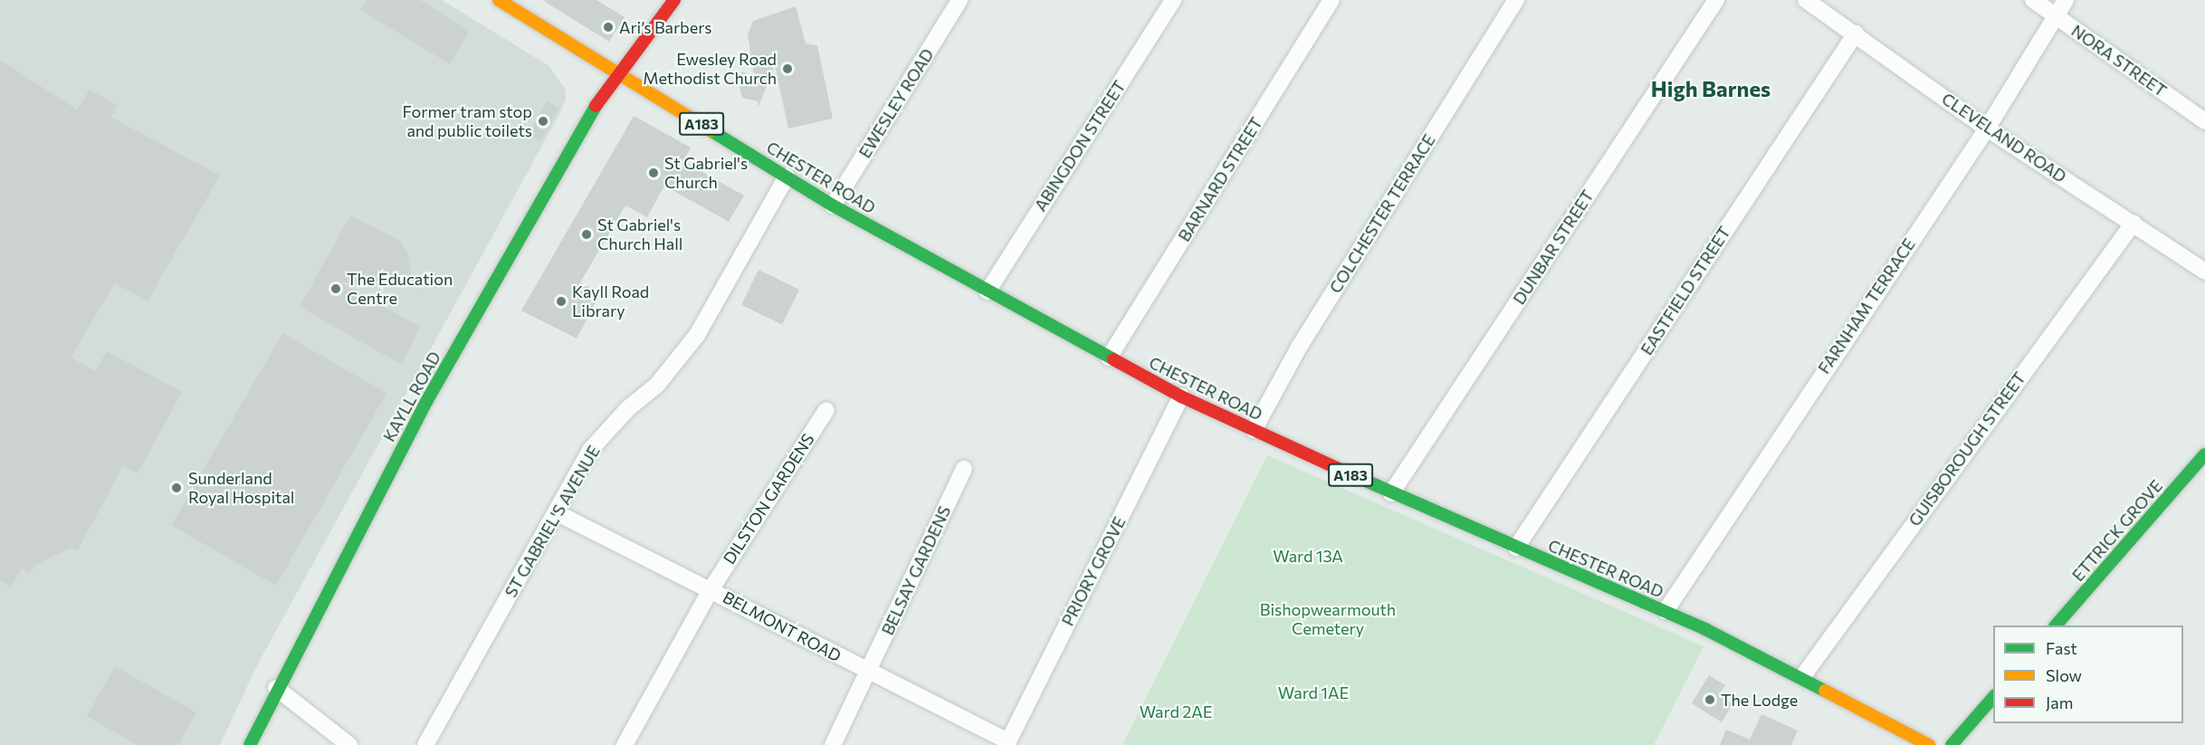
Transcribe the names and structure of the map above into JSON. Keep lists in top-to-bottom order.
{
  "streets": {
    "main road": [
      "A183",
      "CHESTER ROAD",
      "KAYLL ROAD",
      "ETTRICK GROVE"
    ],
    "street": [
      "NORA STREET",
      "EWESLEY ROAD",
      "CLEVELAND ROAD",
      "ABINGDON STREET",
      "BARNARD STREET",
      "COLCHESTER TERRACE",
      "DUNBAR STREET",
      "EASTFIELD STREET",
      "FARNHAM TERRACE",
      "GUISBOROUGH STREET",
      "DILSTON GARDENS",
      "ST GABRIEL'S AVENUE",
      "BELSAY GARDENS",
      "PRIORY GROVE",
      "BELMONT ROAD"
    ]
  },
  "crossings": [
    ["NORA STREET", "FARNHAM TERRACE"],
    ["EWESLEY ROAD", "CHESTER ROAD"],
    ["CLEVELAND ROAD", "EASTFIELD STREET"],
    ["CLEVELAND ROAD", "FARNHAM TERRACE"],
    ["CLEVELAND ROAD", "GUISBOROUGH STREET"],
    ["ABINGDON STREET", "CHESTER ROAD"],
    ["CHESTER ROAD", "BARNARD STREET"],
    ["CHESTER ROAD", "COLCHESTER TERRACE"],
    ["CHESTER ROAD", "DUNBAR STREET"],
    ["CHESTER ROAD", "EASTFIELD STREET"],
    ["CHESTER ROAD", "FARNHAM TERRACE"],
    ["CHESTER ROAD", "KAYLL ROAD"],
    ["CHESTER ROAD", "GUISBOROUGH STREET"],
    ["CHESTER ROAD", "ST GABRIEL'S AVENUE"],
    ["CHESTER ROAD", "PRIORY GROVE"],
    ["DILSTON GARDENS", "BELMONT ROAD"],
    ["ST GABRIEL'S AVENUE", "BELMONT ROAD"],
    ["BELSAY GARDENS", "BELMONT ROAD"],
    ["PRIORY GROVE", "BELMONT ROAD"]
  ],
  "districts": ["High Barnes"],
  "parks": [
    "Ward 13A",
    "Bishopwearmouth Cemetery",
    "Ward 1AE",
    "Ward 2AE"
  ],
  "places": [
    "Ari’s Barbers",
    "Ewesley Road Methodist Church",
    "Former tram stop and public toilets",
    "St Gabriel's Church",
    "St Gabriel's Church Hall",
    "The Education Centre",
    "Kayll Road Library",
    "Sunderland Royal Hospital",
    "The Lodge"
  ],
  "legend": ["Fast", "Slow", "Jam"]
}
